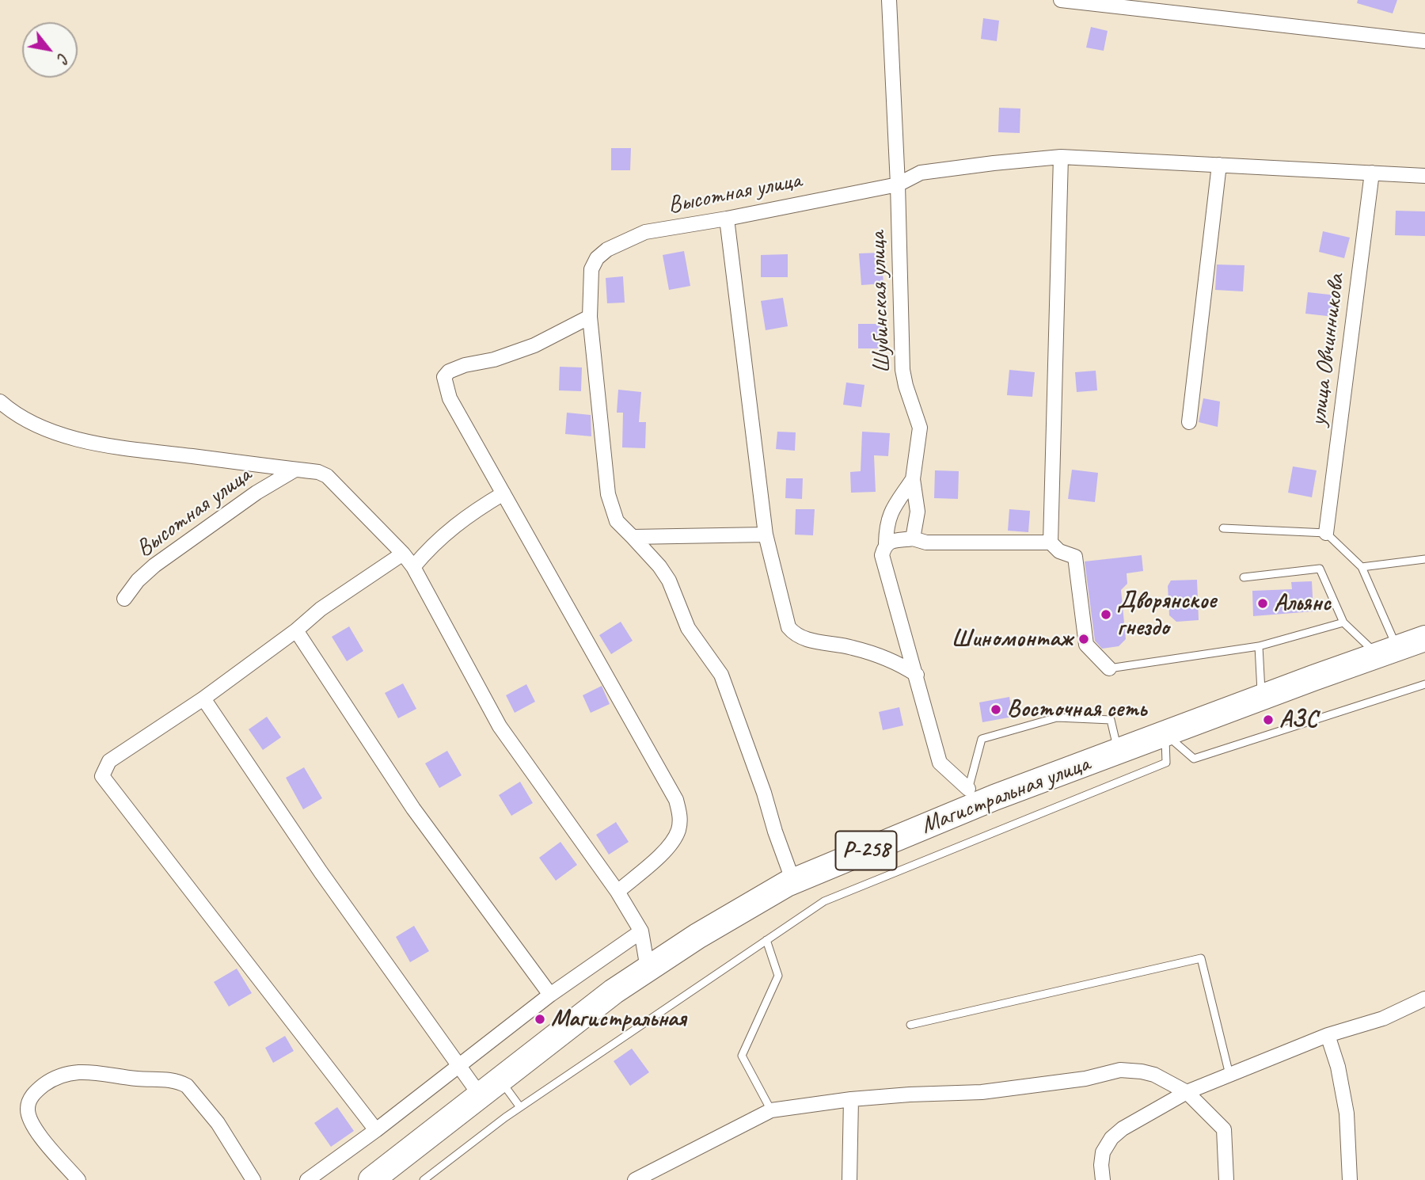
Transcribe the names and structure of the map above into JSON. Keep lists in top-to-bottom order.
{
  "streets": {
    "highway": ["Магистральная улица", "Р-258"],
    "street": ["Высотная улица", "Шубинская улица", "улица Овчинникова"]
  },
  "crossings": [
    ["Высотная улица", "Шубинская улица"],
    ["Высотная улица", "улица Овчинникова"]
  ],
  "places": [
    "Альянс",
    "Дворянское гнездо",
    "Шиномонтаж",
    "Восточная сеть",
    "АЗС",
    "Магистральная"
  ],
  "north": "bottom right"
}
